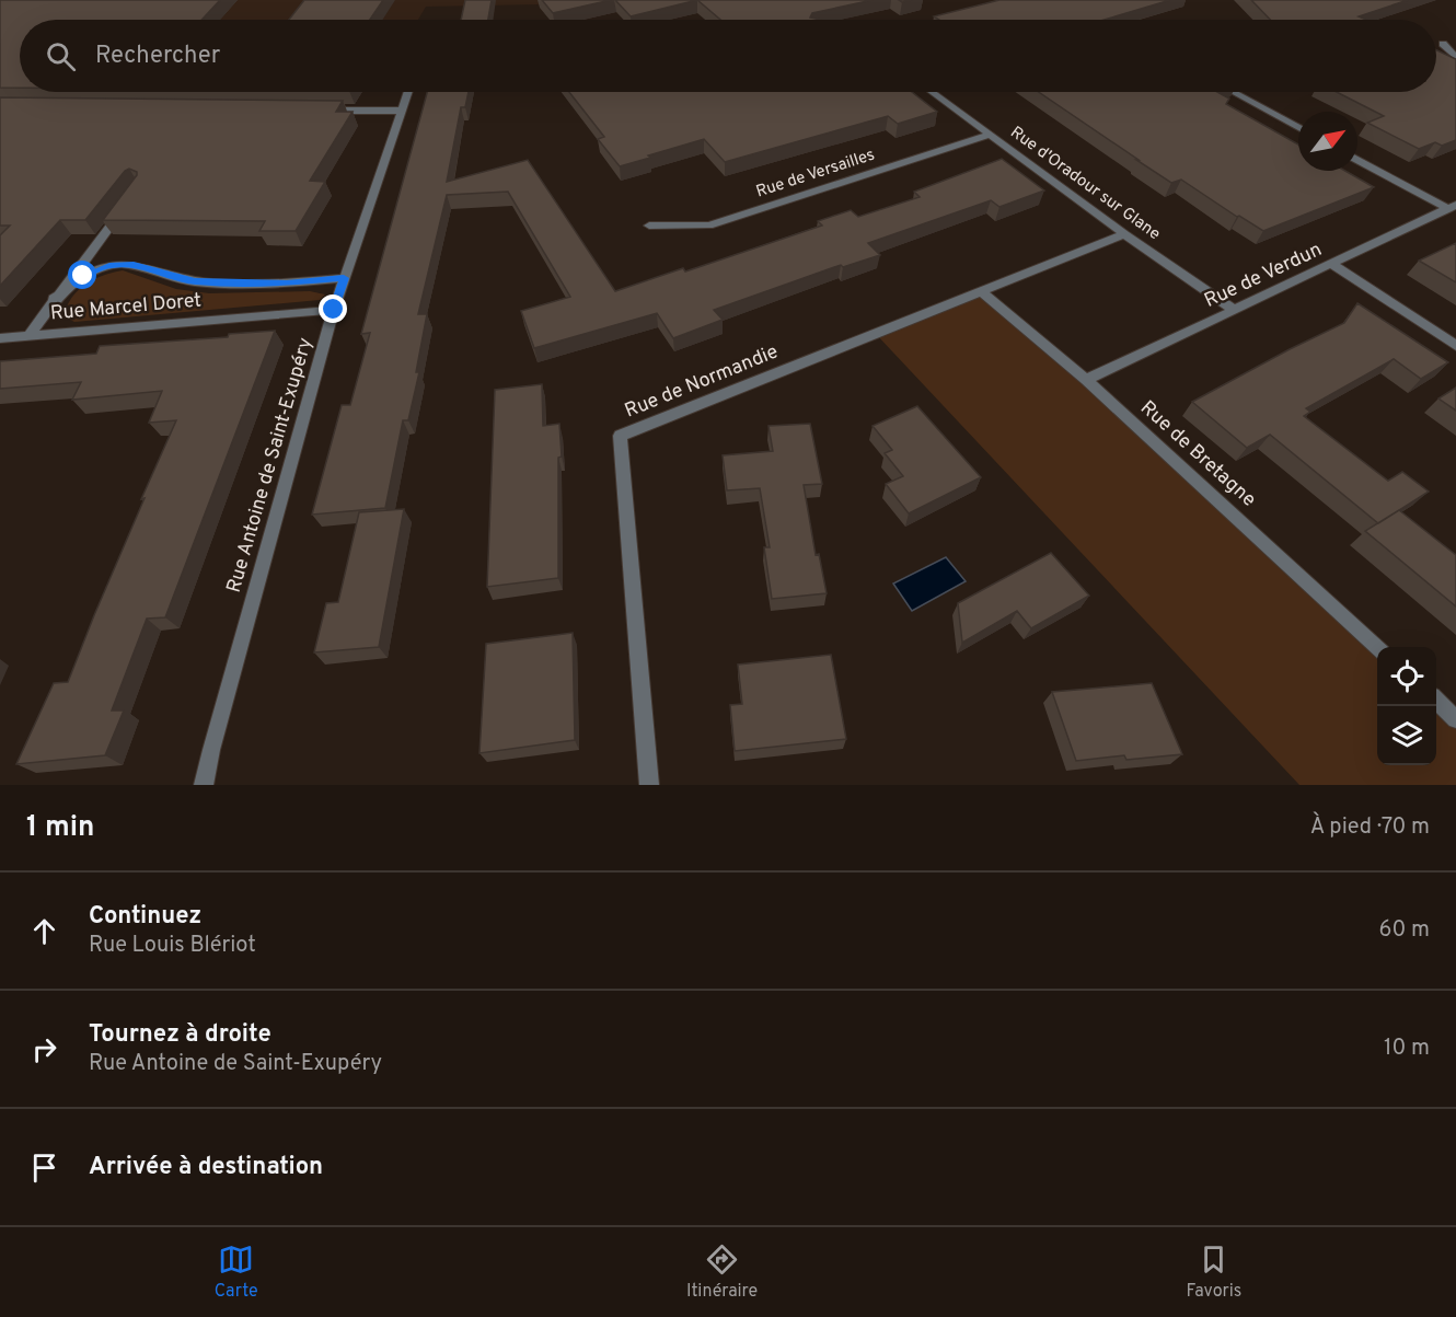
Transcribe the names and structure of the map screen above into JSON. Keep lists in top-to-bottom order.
{
  "streets": {
    "street": [
      "Rue de Versailles",
      "Rue d'Oradour sur Glane",
      "Rue de Verdun",
      "Rue Marcel Doret",
      "Rue de Normandie",
      "Rue de Bretagne",
      "Rue Antoine de Saint-Exupéry"
    ]
  },
  "crossings": [
    ["Rue de Versailles", "Rue d'Oradour sur Glane"],
    ["Rue d'Oradour sur Glane", "Rue de Verdun"],
    ["Rue d'Oradour sur Glane", "Rue de Normandie"],
    ["Rue de Verdun", "Rue de Bretagne"],
    ["Rue Marcel Doret", "Rue Antoine de Saint-Exupéry"],
    ["Rue de Normandie", "Rue de Bretagne"]
  ],
  "north": "top right",
  "page": {
    "search": "Rechercher",
    "heading": ["1 min", "À pied · 70 m"],
    "list": [
      ["Continuez", "Rue Louis Blériot", "60 m"],
      ["Tournez à droite", "Rue Antoine de Saint-Exupéry", "10 m"],
      "Arrivée à destination"
    ],
    "nav": ["Carte", "Itinéraire", "Favoris"]
  }
}
